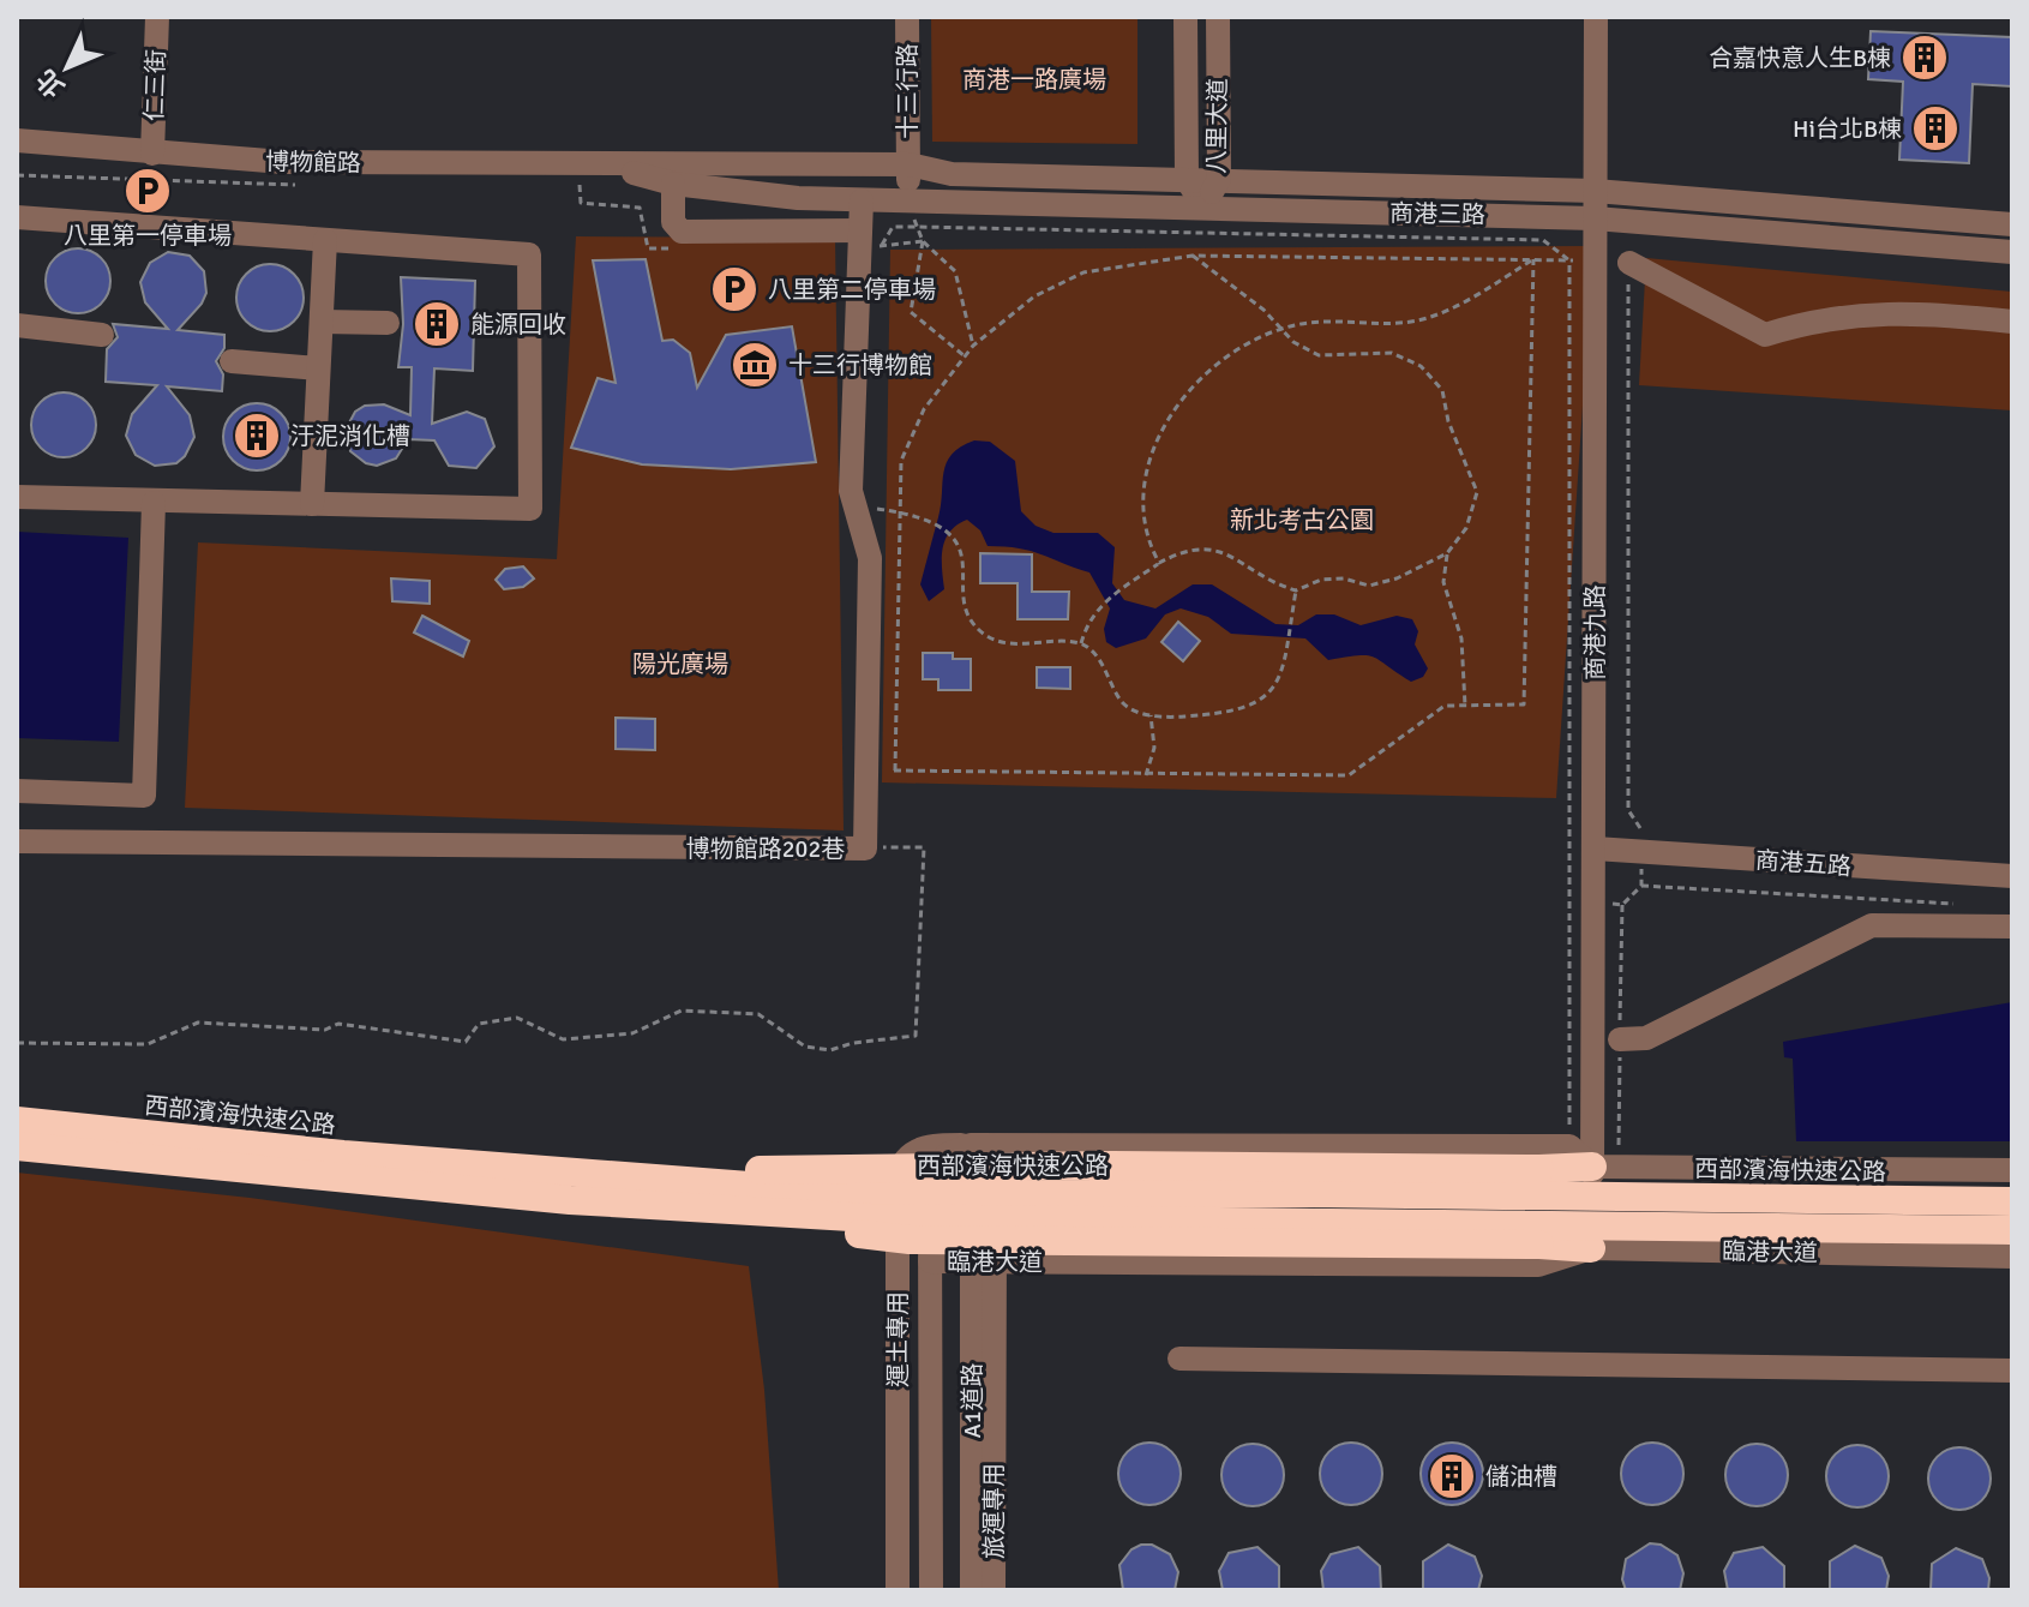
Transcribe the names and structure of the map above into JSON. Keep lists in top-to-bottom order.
{
  "streets": {
    "highway": ["西部濱海快速公路"],
    "street": [
      "仁三街",
      "十三行路",
      "八里大道",
      "博物館路",
      "商港三路",
      "商港九路",
      "博物館路202巷",
      "商港五路",
      "臨港大道",
      "運土專用",
      "A1道路",
      "旅運專用"
    ]
  },
  "crossings": [
    ["仁三街", "博物館路"],
    ["十三行路", "博物館路"],
    ["十三行路", "商港三路"],
    ["十三行路", "博物館路202巷"],
    ["八里大道", "商港三路"],
    ["博物館路", "商港三路"],
    ["博物館路", "博物館路202巷"],
    ["商港三路", "商港九路"],
    ["商港三路", "博物館路202巷"],
    ["商港九路", "商港五路"],
    ["商港九路", "臨港大道"],
    ["臨港大道", "運土專用"],
    ["臨港大道", "A1道路"],
    ["臨港大道", "旅運專用"],
    ["A1道路", "旅運專用"]
  ],
  "parks": ["商港一路廣場", "新北考古公園", "陽光廣場"],
  "places": {
    "building": [
      "合嘉快意人生B棟",
      "Hi台北B棟",
      "能源回收",
      "汙泥消化槽",
      "儲油槽"
    ],
    "parking": ["八里第一停車場", "八里第二停車場"],
    "museum": ["十三行博物館"]
  },
  "north": "bottom left"
}
